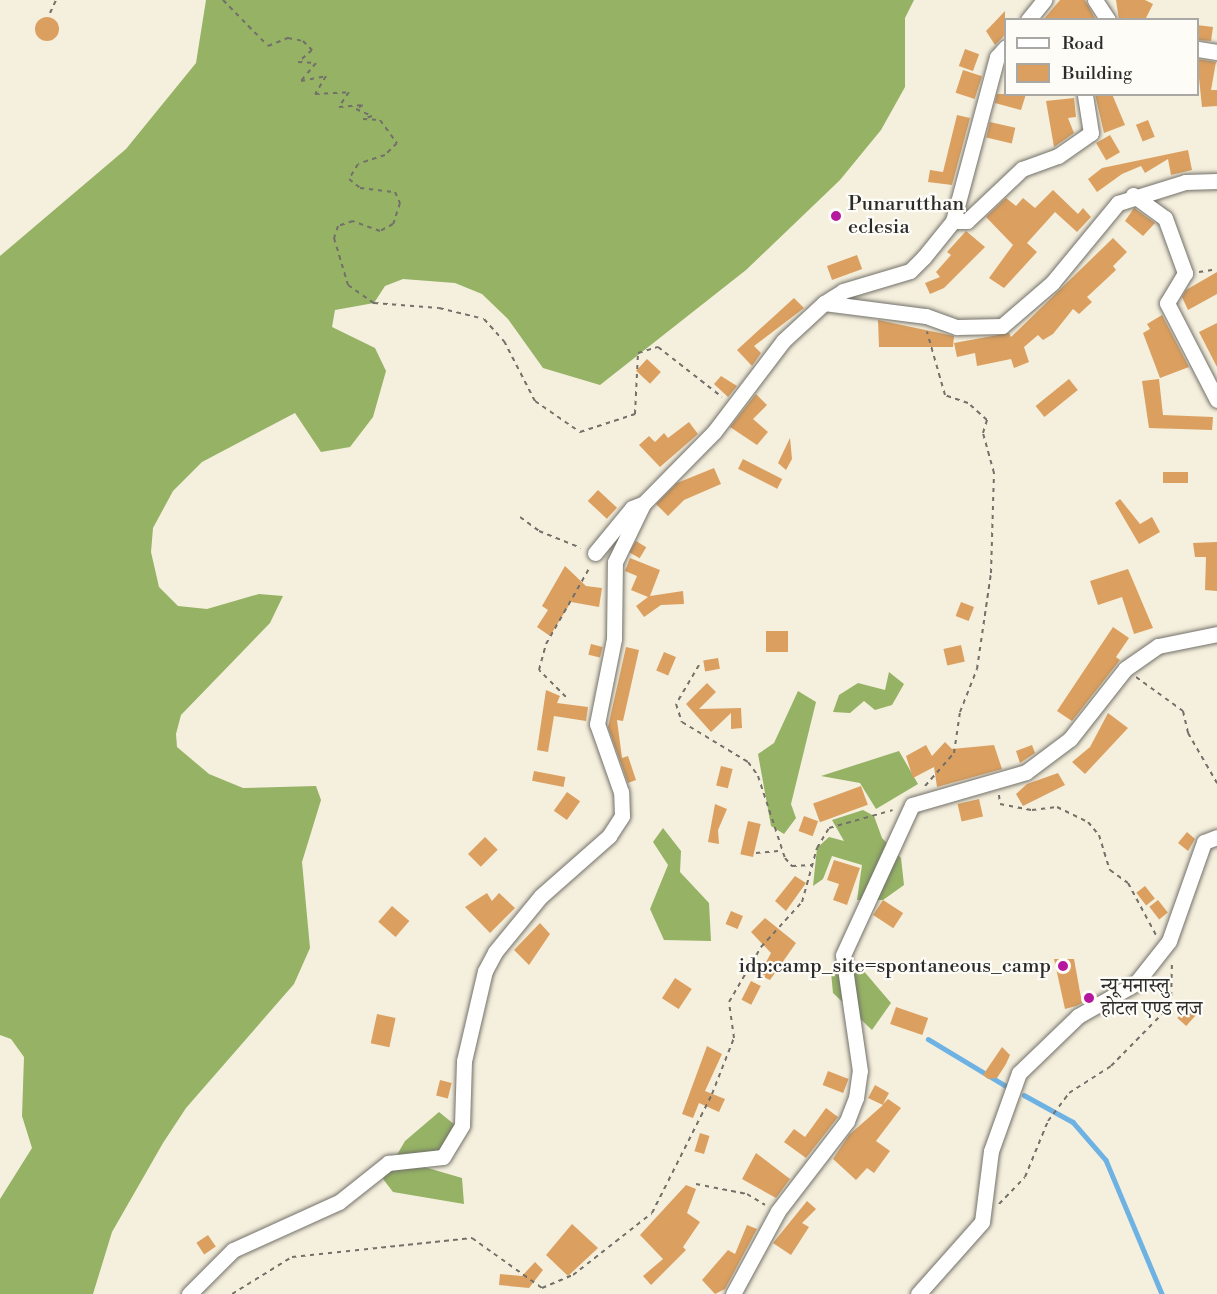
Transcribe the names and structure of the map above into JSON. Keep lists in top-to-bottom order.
{
  "places": ["Punarutthan eclesia", "idp:camp_site=spontaneous_camp", "न्यू मनास्लु होटल एण्ड लज"],
  "legend": ["Road", "Building"]
}
